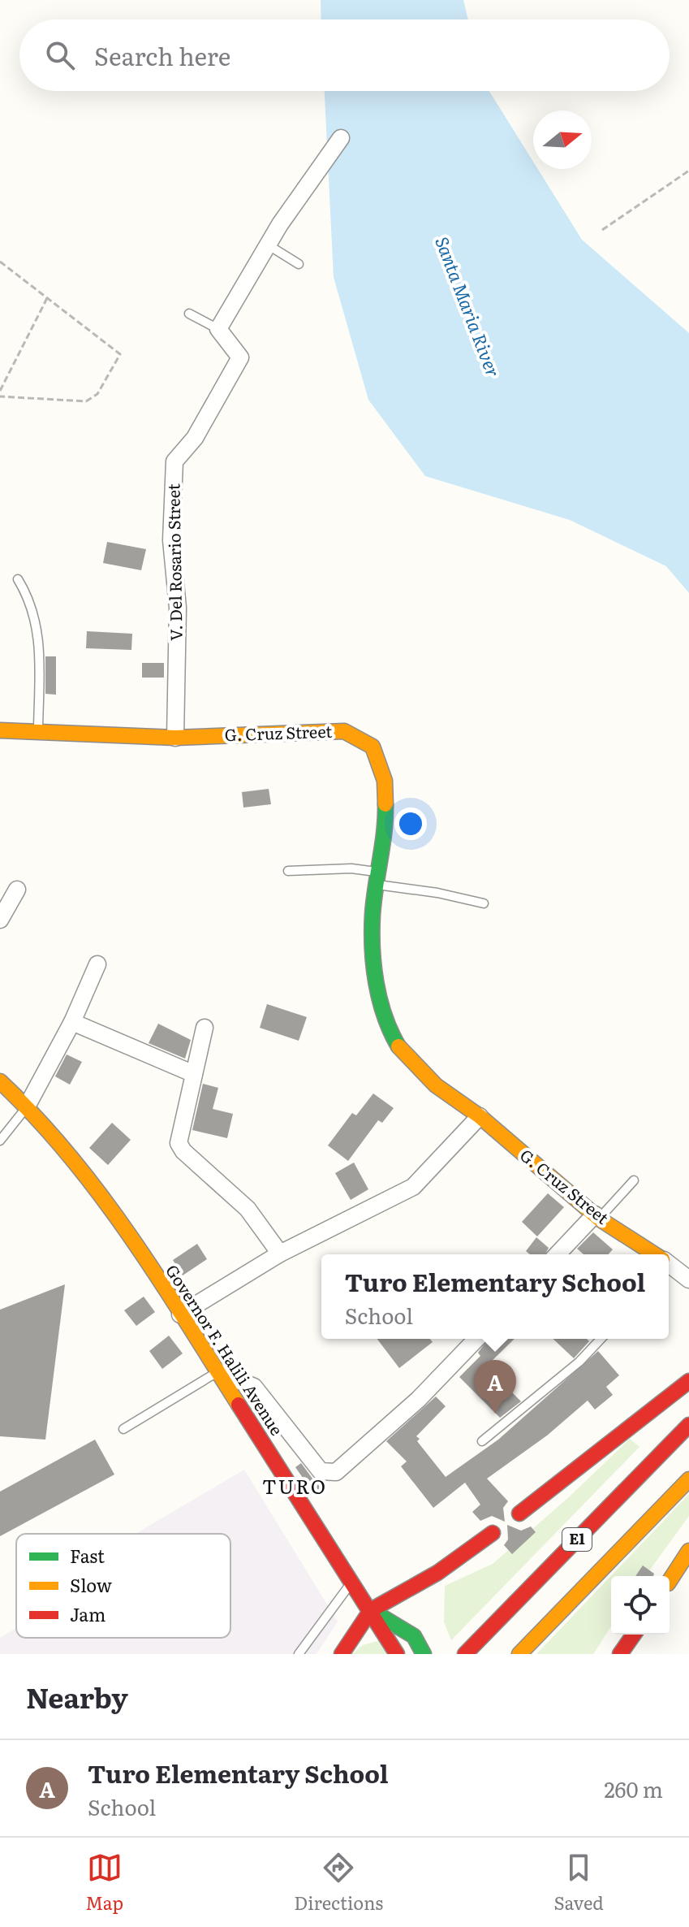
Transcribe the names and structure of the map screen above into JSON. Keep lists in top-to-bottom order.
{
  "streets": {
    "main road": ["G. Cruz Street", "Governor F. Halili Avenue", "E1"],
    "street": ["V. Del Rosario Street"]
  },
  "crossings": [
    ["V. Del Rosario Street", "G. Cruz Street"]
  ],
  "districts": ["TURO"],
  "water": ["Santa Maria River"],
  "legend": ["Fast", "Slow", "Jam"],
  "north": "right",
  "page": {
    "search": "Search here",
    "popup": ["Turo Elementary School", "School"],
    "pins": "A",
    "heading": "Nearby",
    "list": [
      {
        "mark": "A",
        "name": "Turo Elementary School",
        "note": "School",
        "value": "260 m"
      }
    ],
    "nav": ["Map", "Directions", "Saved"]
  }
}
